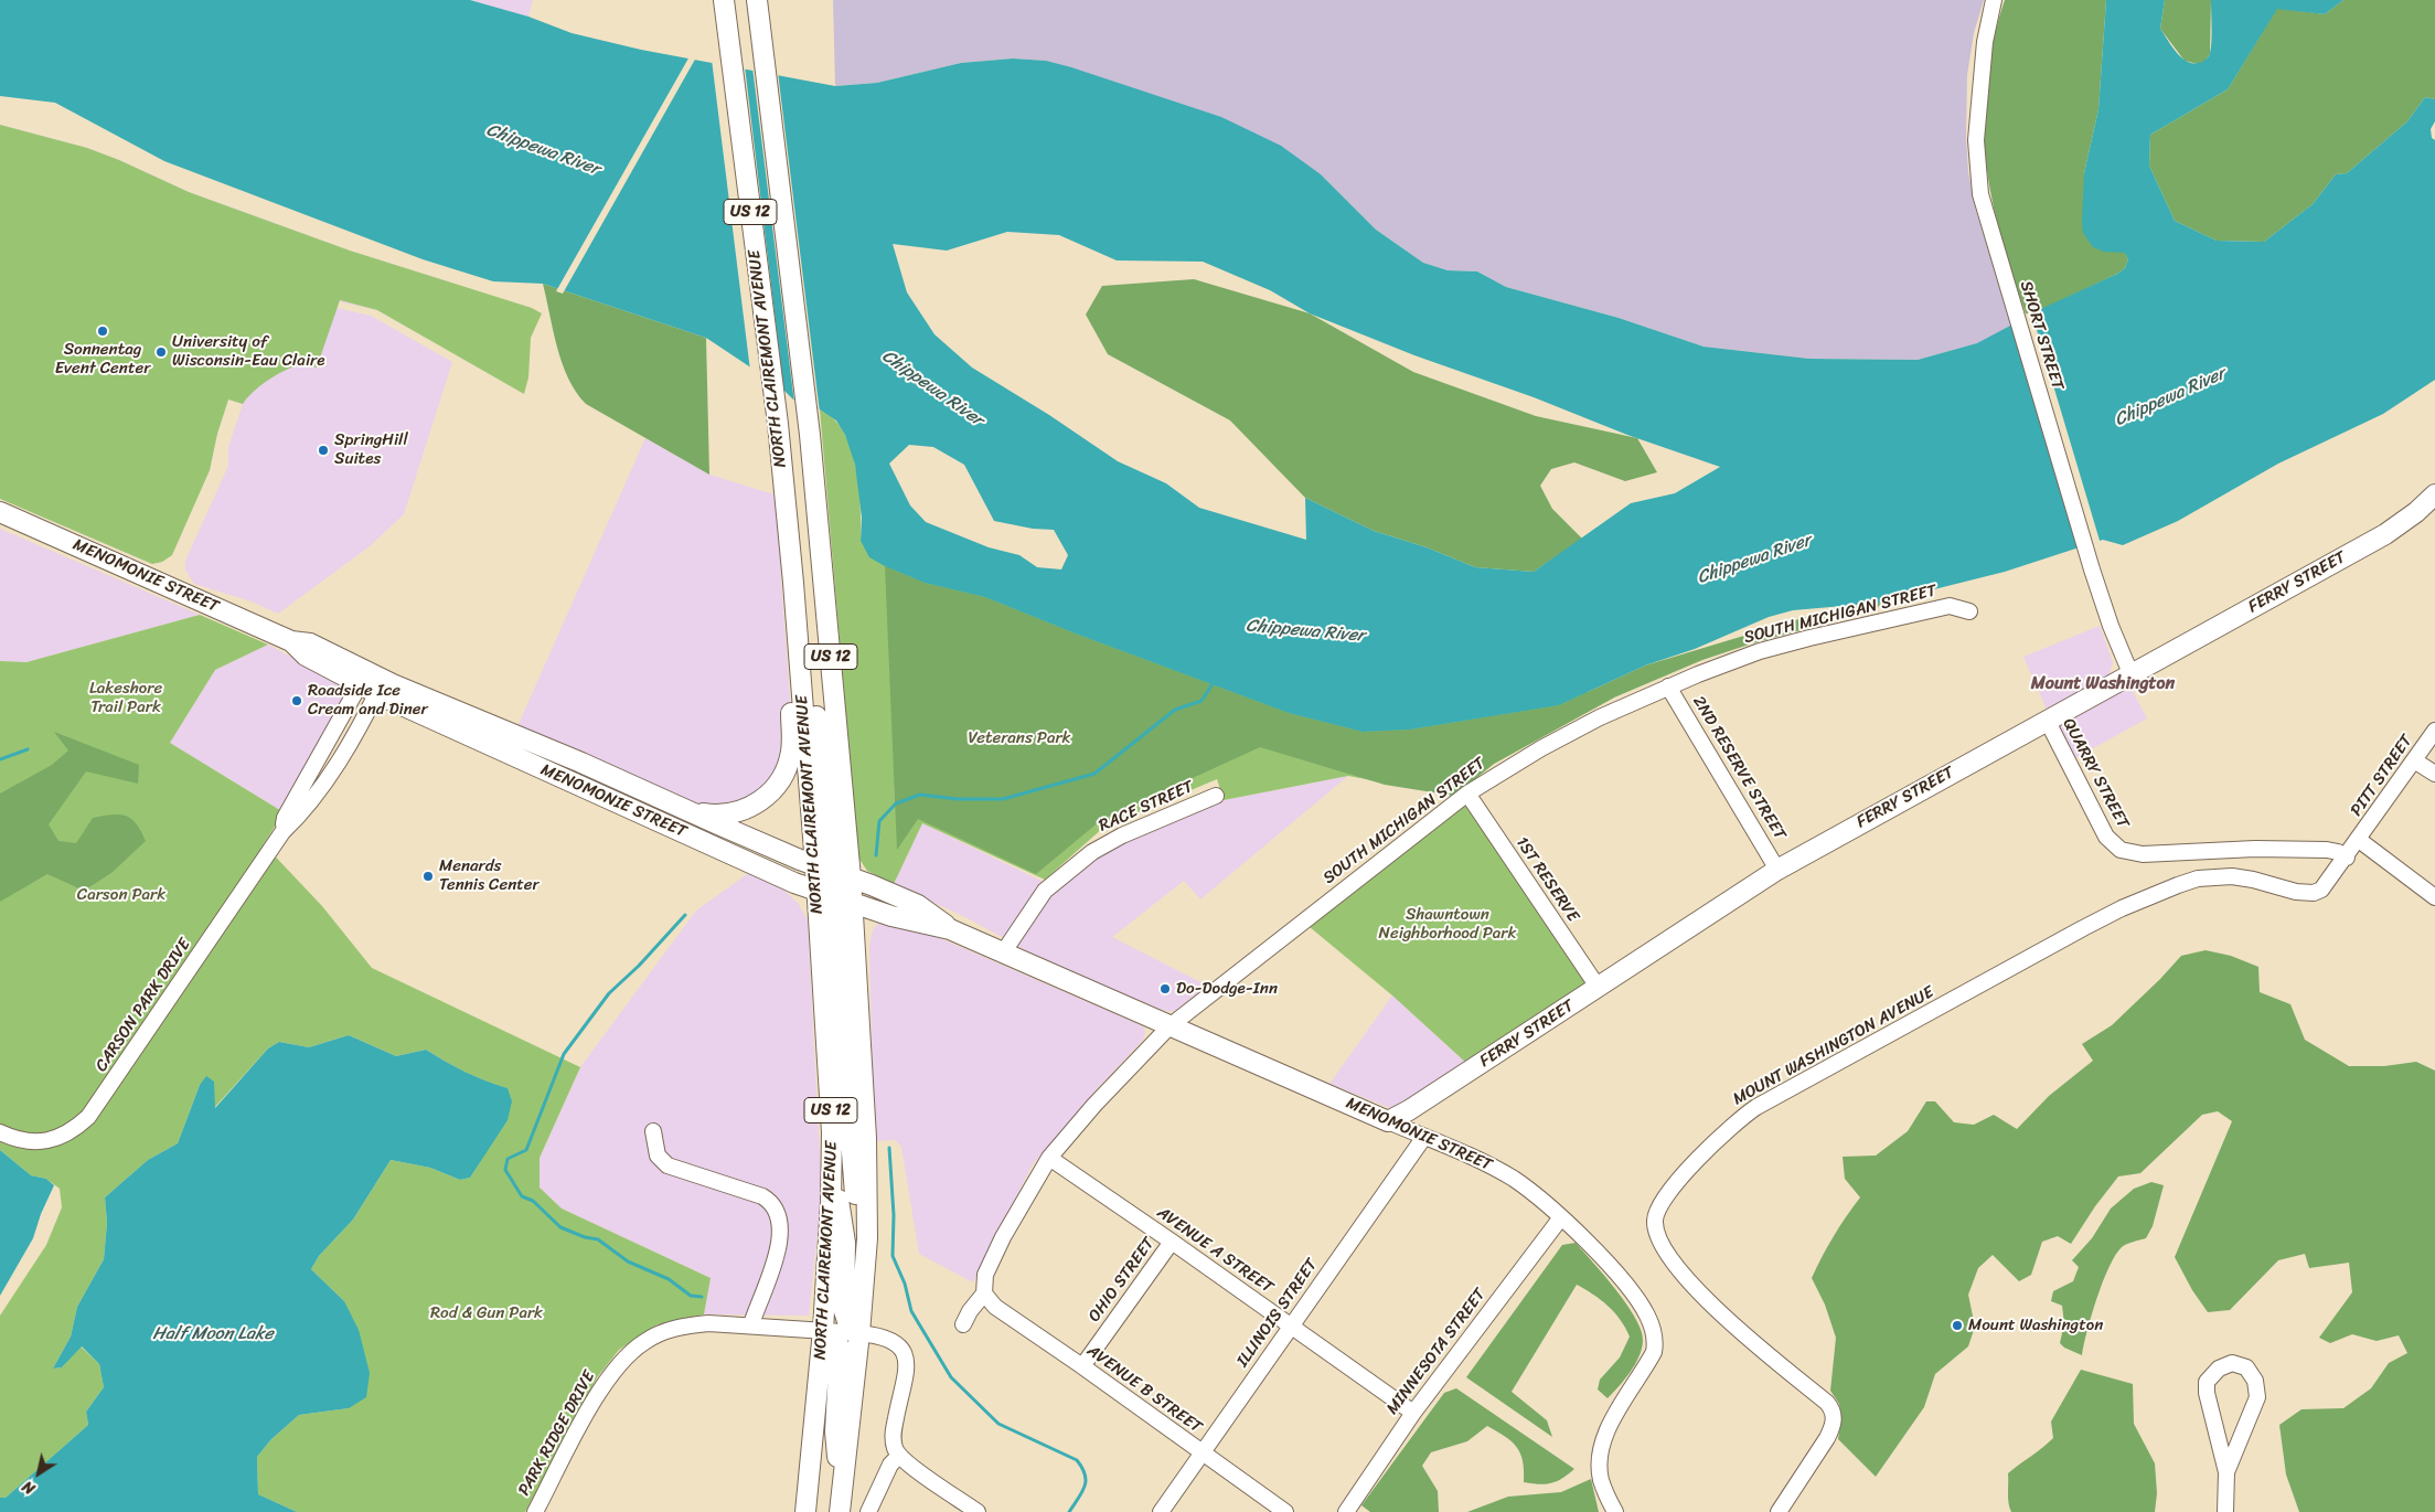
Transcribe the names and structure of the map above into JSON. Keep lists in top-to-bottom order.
{
  "streets": {
    "main road": [
      "US 12",
      "NORTH CLAIREMONT AVENUE",
      "MENOMONIE STREET",
      "FERRY STREET"
    ],
    "street": [
      "SHORT STREET",
      "SOUTH MICHIGAN STREET",
      "2ND RESERVE STREET",
      "QUARRY STREET",
      "PITT STREET",
      "RACE STREET",
      "1ST RESERVE",
      "CARSON PARK DRIVE",
      "MOUNT WASHINGTON AVENUE",
      "AVENUE A STREET",
      "OHIO STREET",
      "ILLINOIS STREET",
      "MINNESOTA STREET",
      "AVENUE B STREET",
      "PARK RIDGE DRIVE"
    ]
  },
  "crossings": [
    ["SHORT STREET", "FERRY STREET"],
    ["NORTH CLAIREMONT AVENUE", "MENOMONIE STREET"],
    ["NORTH CLAIREMONT AVENUE", "PARK RIDGE DRIVE"],
    ["MENOMONIE STREET", "FERRY STREET"],
    ["MENOMONIE STREET", "SOUTH MICHIGAN STREET"],
    ["MENOMONIE STREET", "RACE STREET"],
    ["MENOMONIE STREET", "CARSON PARK DRIVE"],
    ["MENOMONIE STREET", "ILLINOIS STREET"],
    ["MENOMONIE STREET", "MINNESOTA STREET"],
    ["FERRY STREET", "2ND RESERVE STREET"],
    ["FERRY STREET", "QUARRY STREET"],
    ["FERRY STREET", "1ST RESERVE"],
    ["SOUTH MICHIGAN STREET", "2ND RESERVE STREET"],
    ["SOUTH MICHIGAN STREET", "1ST RESERVE"],
    ["SOUTH MICHIGAN STREET", "AVENUE A STREET"],
    ["SOUTH MICHIGAN STREET", "AVENUE B STREET"],
    ["QUARRY STREET", "MOUNT WASHINGTON AVENUE"],
    ["PITT STREET", "MOUNT WASHINGTON AVENUE"],
    ["AVENUE A STREET", "OHIO STREET"],
    ["AVENUE A STREET", "ILLINOIS STREET"],
    ["AVENUE A STREET", "MINNESOTA STREET"],
    ["OHIO STREET", "AVENUE B STREET"],
    ["ILLINOIS STREET", "AVENUE B STREET"]
  ],
  "districts": ["Mount Washington"],
  "water": ["Chippewa River", "Half Moon Lake"],
  "parks": [
    "Lakeshore Trail Park",
    "Veterans Park",
    "Carson Park",
    "Shawntown Neighborhood Park",
    "Rod & Gun Park"
  ],
  "places": [
    "Sonnentag Event Center",
    "University of Wisconsin-Eau Claire",
    "SpringHill Suites",
    "Roadside Ice Cream and Diner",
    "Menards Tennis Center",
    "Do-Dodge-Inn",
    "Mount Washington"
  ],
  "north": "bottom left"
}
